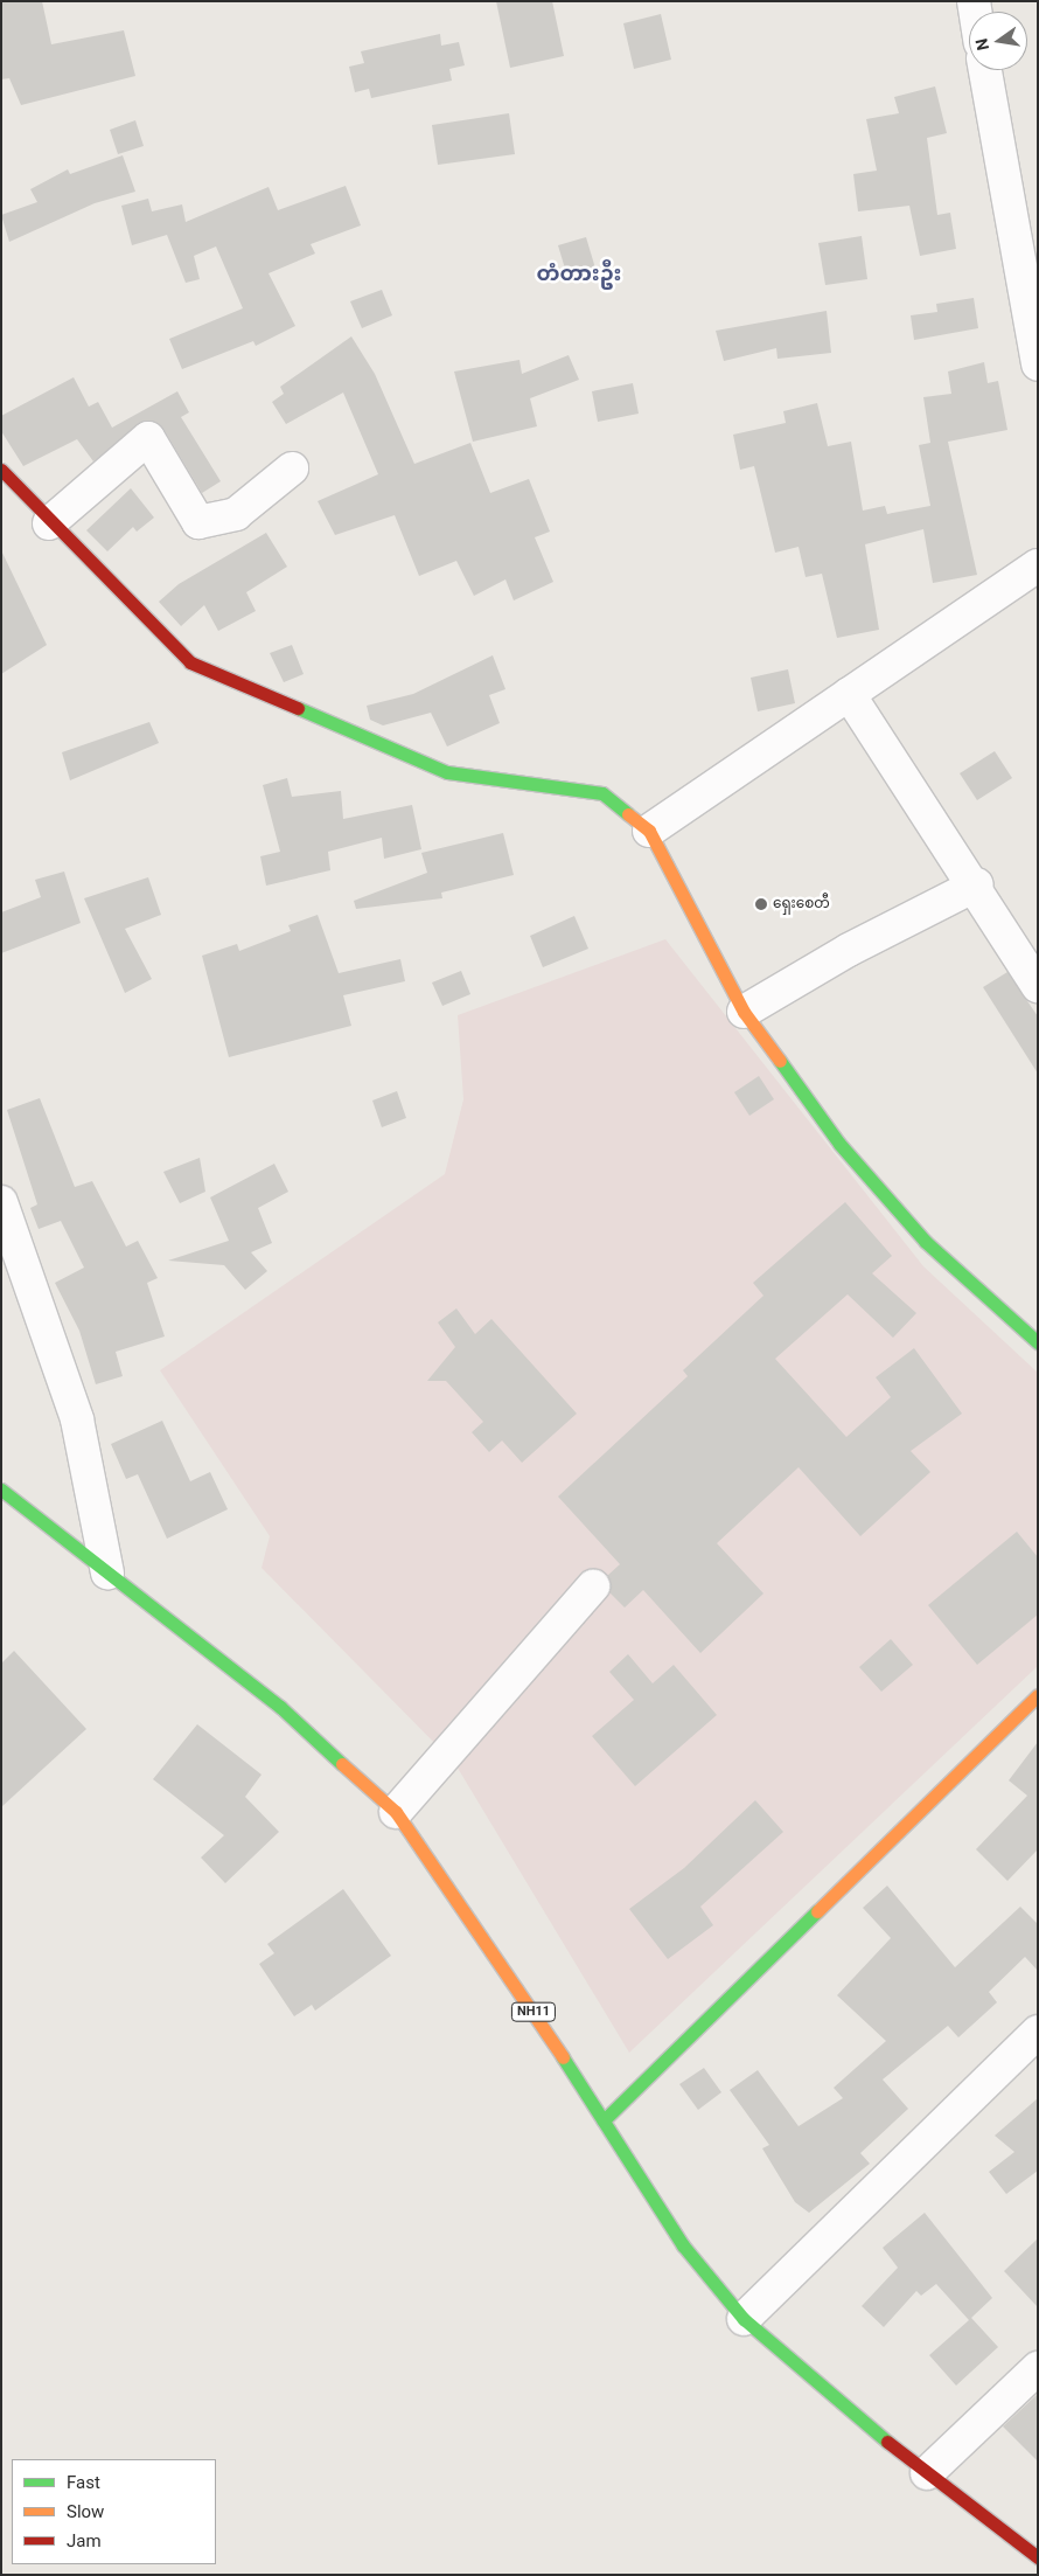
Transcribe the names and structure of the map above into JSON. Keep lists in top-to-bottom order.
{
  "streets": {
    "main road": ["NH11"]
  },
  "districts": ["တံတားဦး"],
  "places": ["ရှေးစေတီ"],
  "legend": ["Fast", "Slow", "Jam"],
  "north": "left"
}
